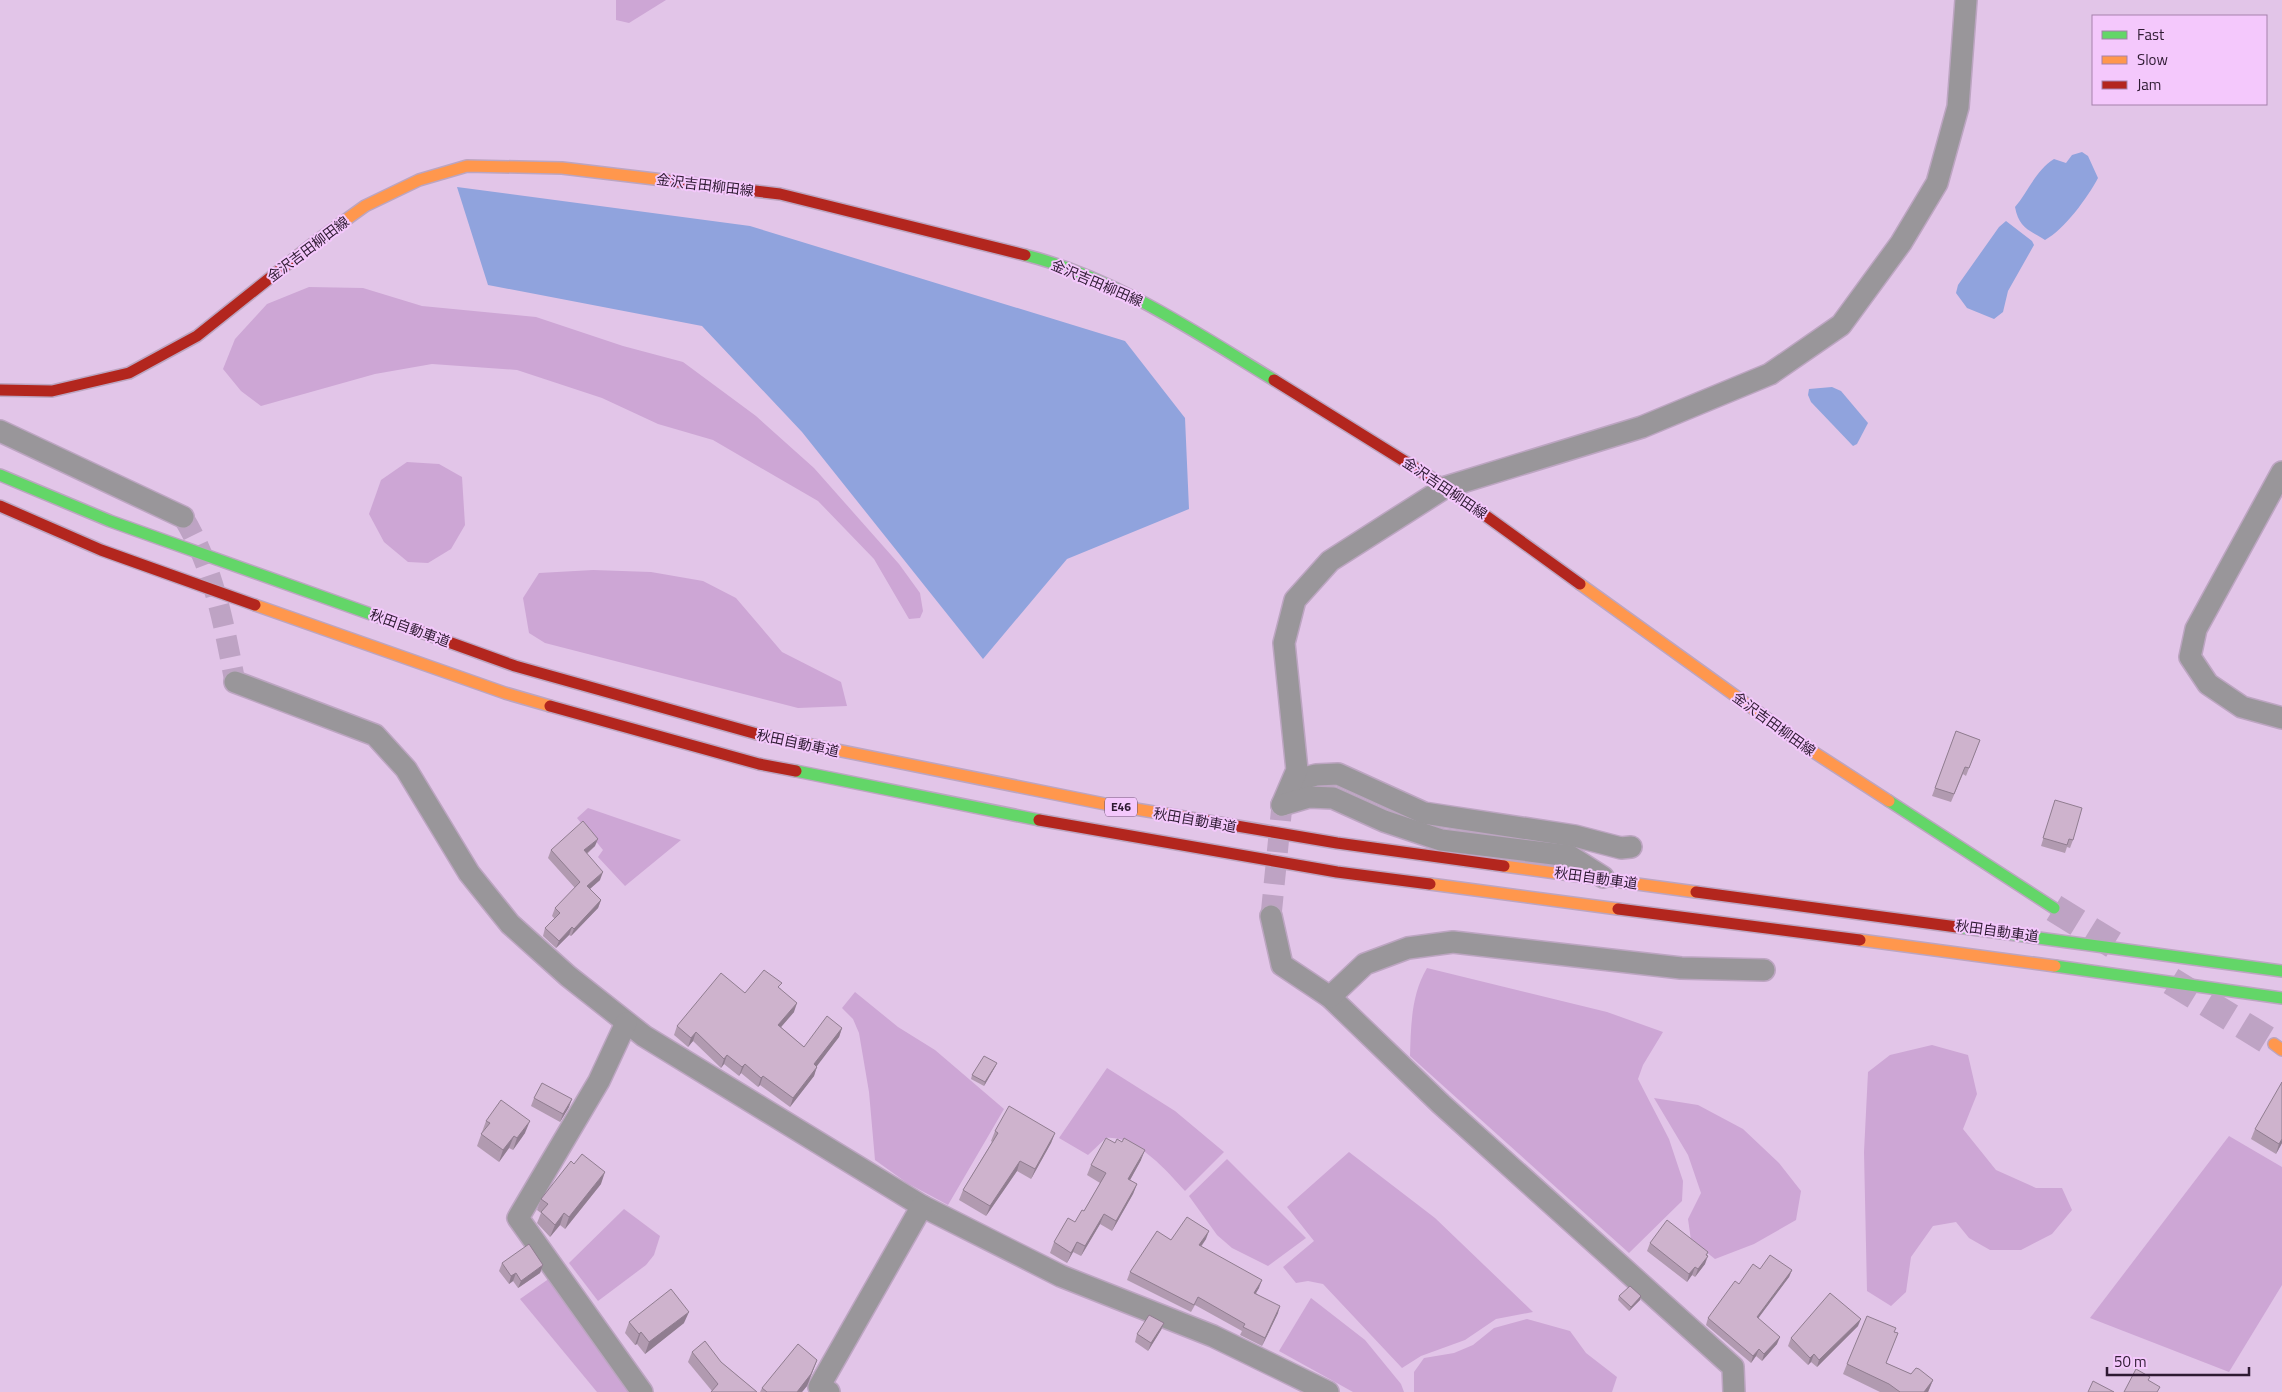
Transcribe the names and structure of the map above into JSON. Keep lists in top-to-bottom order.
{
  "streets": {
    "main road": ["金沢吉田柳田線", "秋田自動車道", "E46"]
  },
  "legend": ["Fast", "Slow", "Jam"],
  "scale_bar": "50 m"
}
